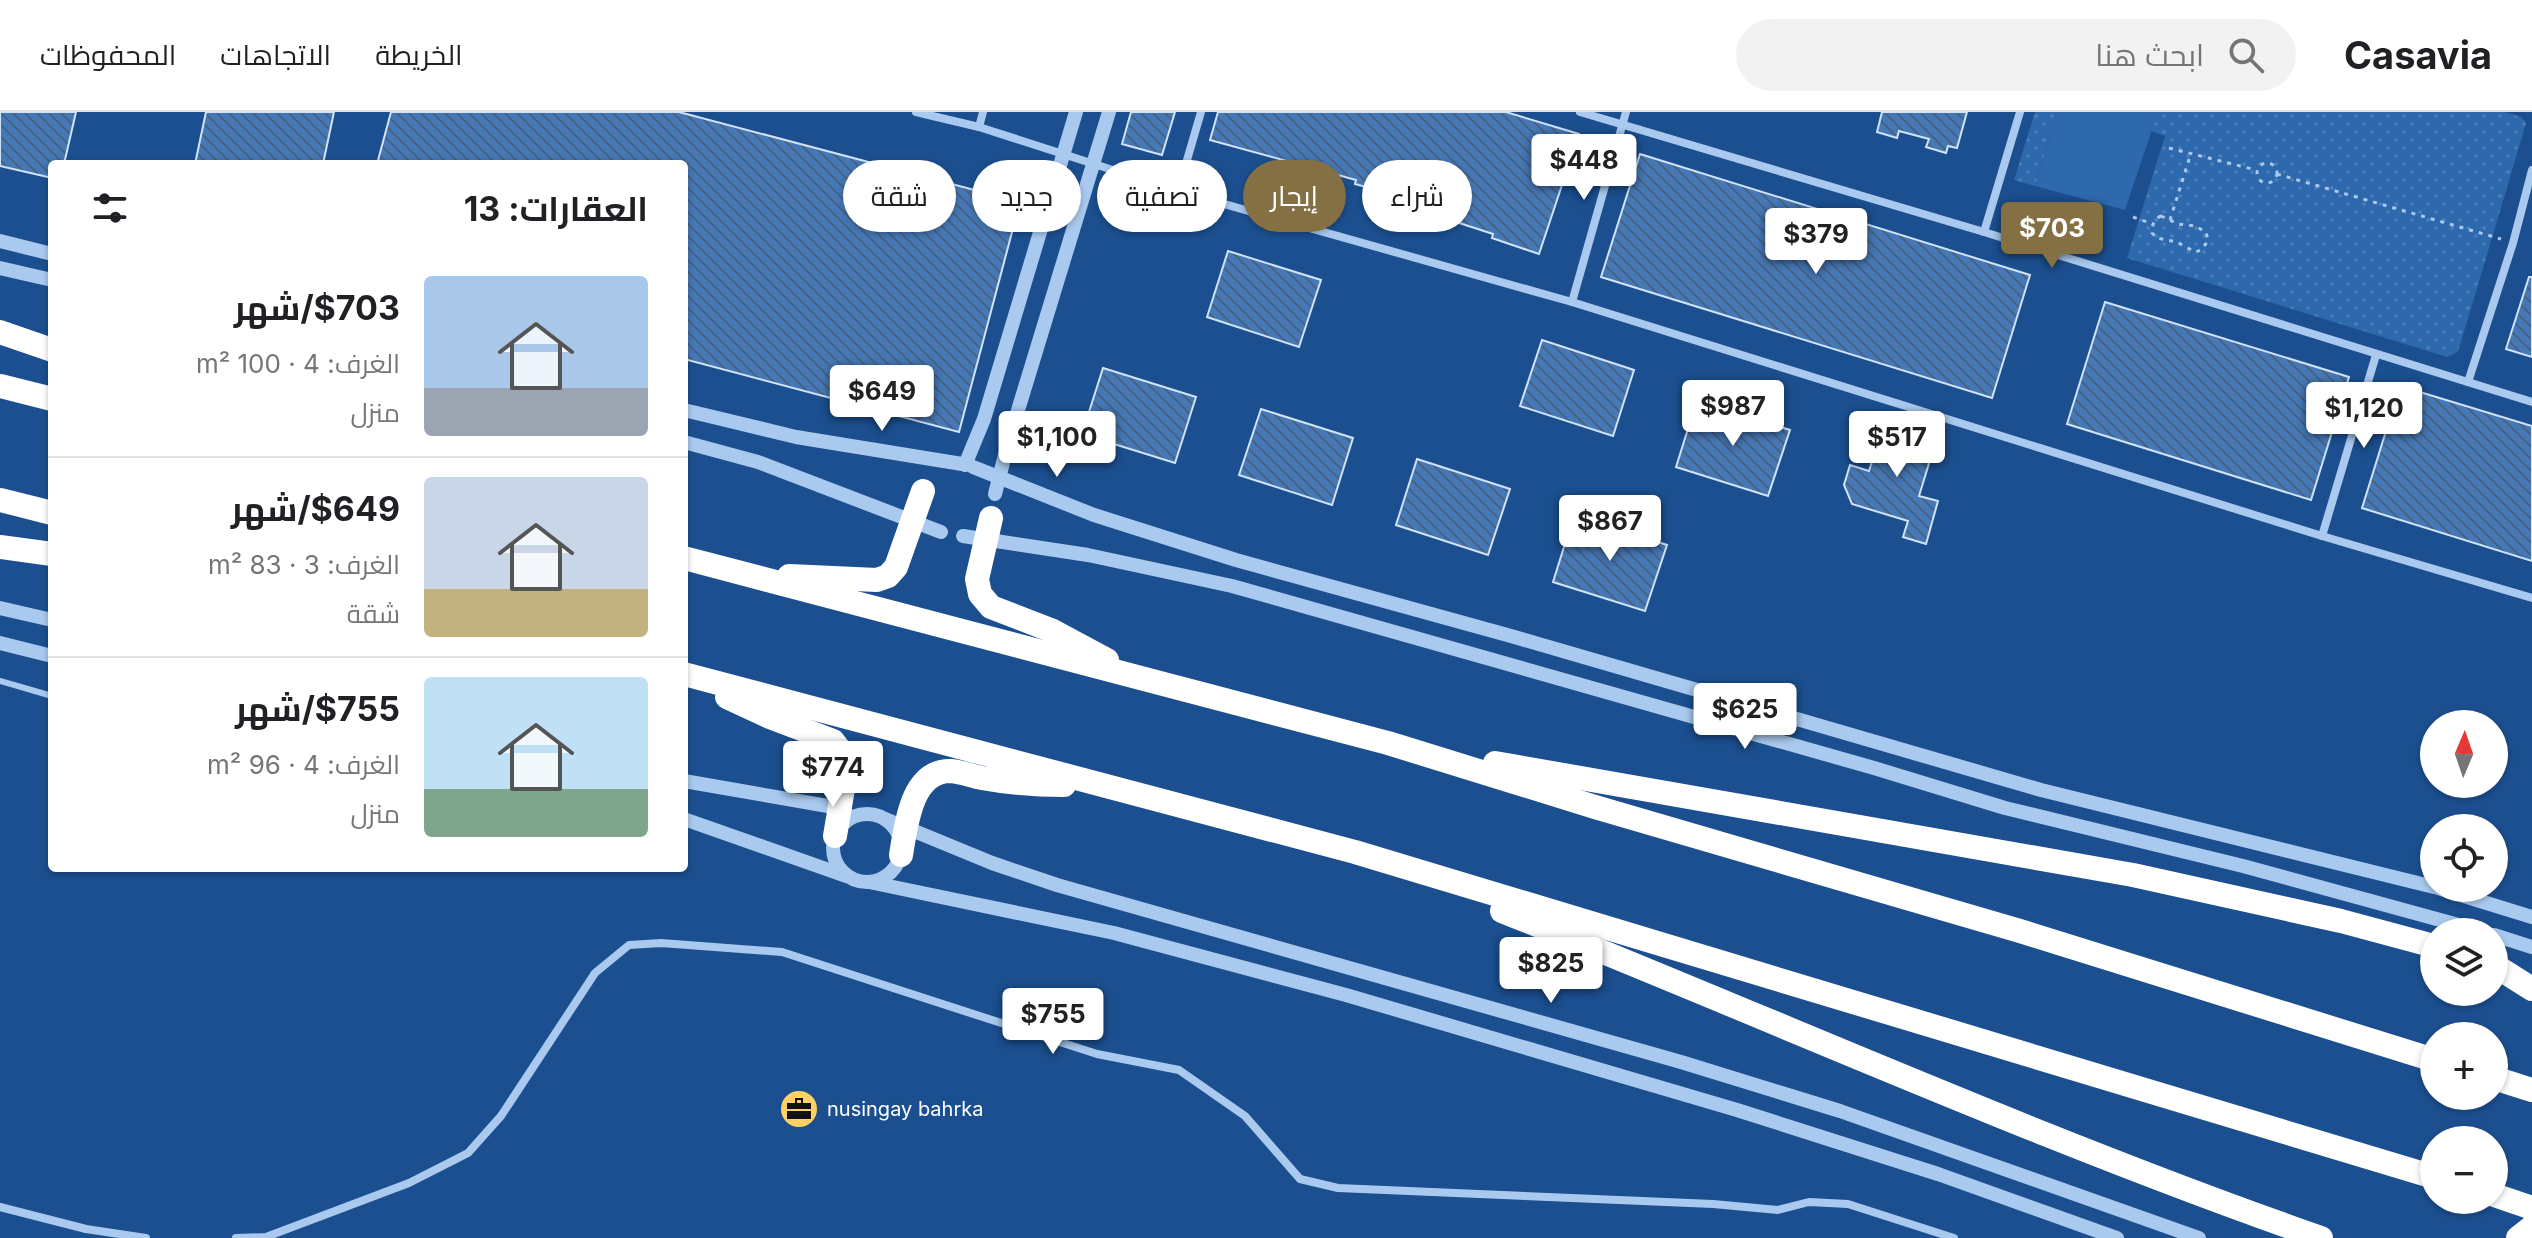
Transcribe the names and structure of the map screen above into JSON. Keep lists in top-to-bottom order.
{
  "places": {
    "office": ["nusingay bahrka"]
  },
  "north": "top",
  "page": {
    "header": "Casavia",
    "search": "ابحث هنا",
    "nav": ["الخريطة", "الاتجاهات", "المحفوظات"],
    "price": [
      "$448",
      "$703",
      "$379",
      "$649",
      "$987",
      "$1,120",
      "$1,100",
      "$517",
      "$867",
      "$625",
      "$774",
      "$825",
      "$755"
    ],
    "chip": [
      "شراء",
      "إيجار",
      "تصفية",
      "جديد",
      "شقة"
    ],
    "heading": "العقارات: 13",
    "list": [
      {
        "name": "$703/شهر",
        "note": "الغرف: 4 · 100 m² · منزل"
      },
      {
        "name": "$649/شهر",
        "note": "الغرف: 3 · 83 m² · شقة"
      },
      {
        "name": "$755/شهر",
        "note": "الغرف: 4 · 96 m² · منزل"
      }
    ],
    "map_buttons": ["+", "−"]
  }
}
